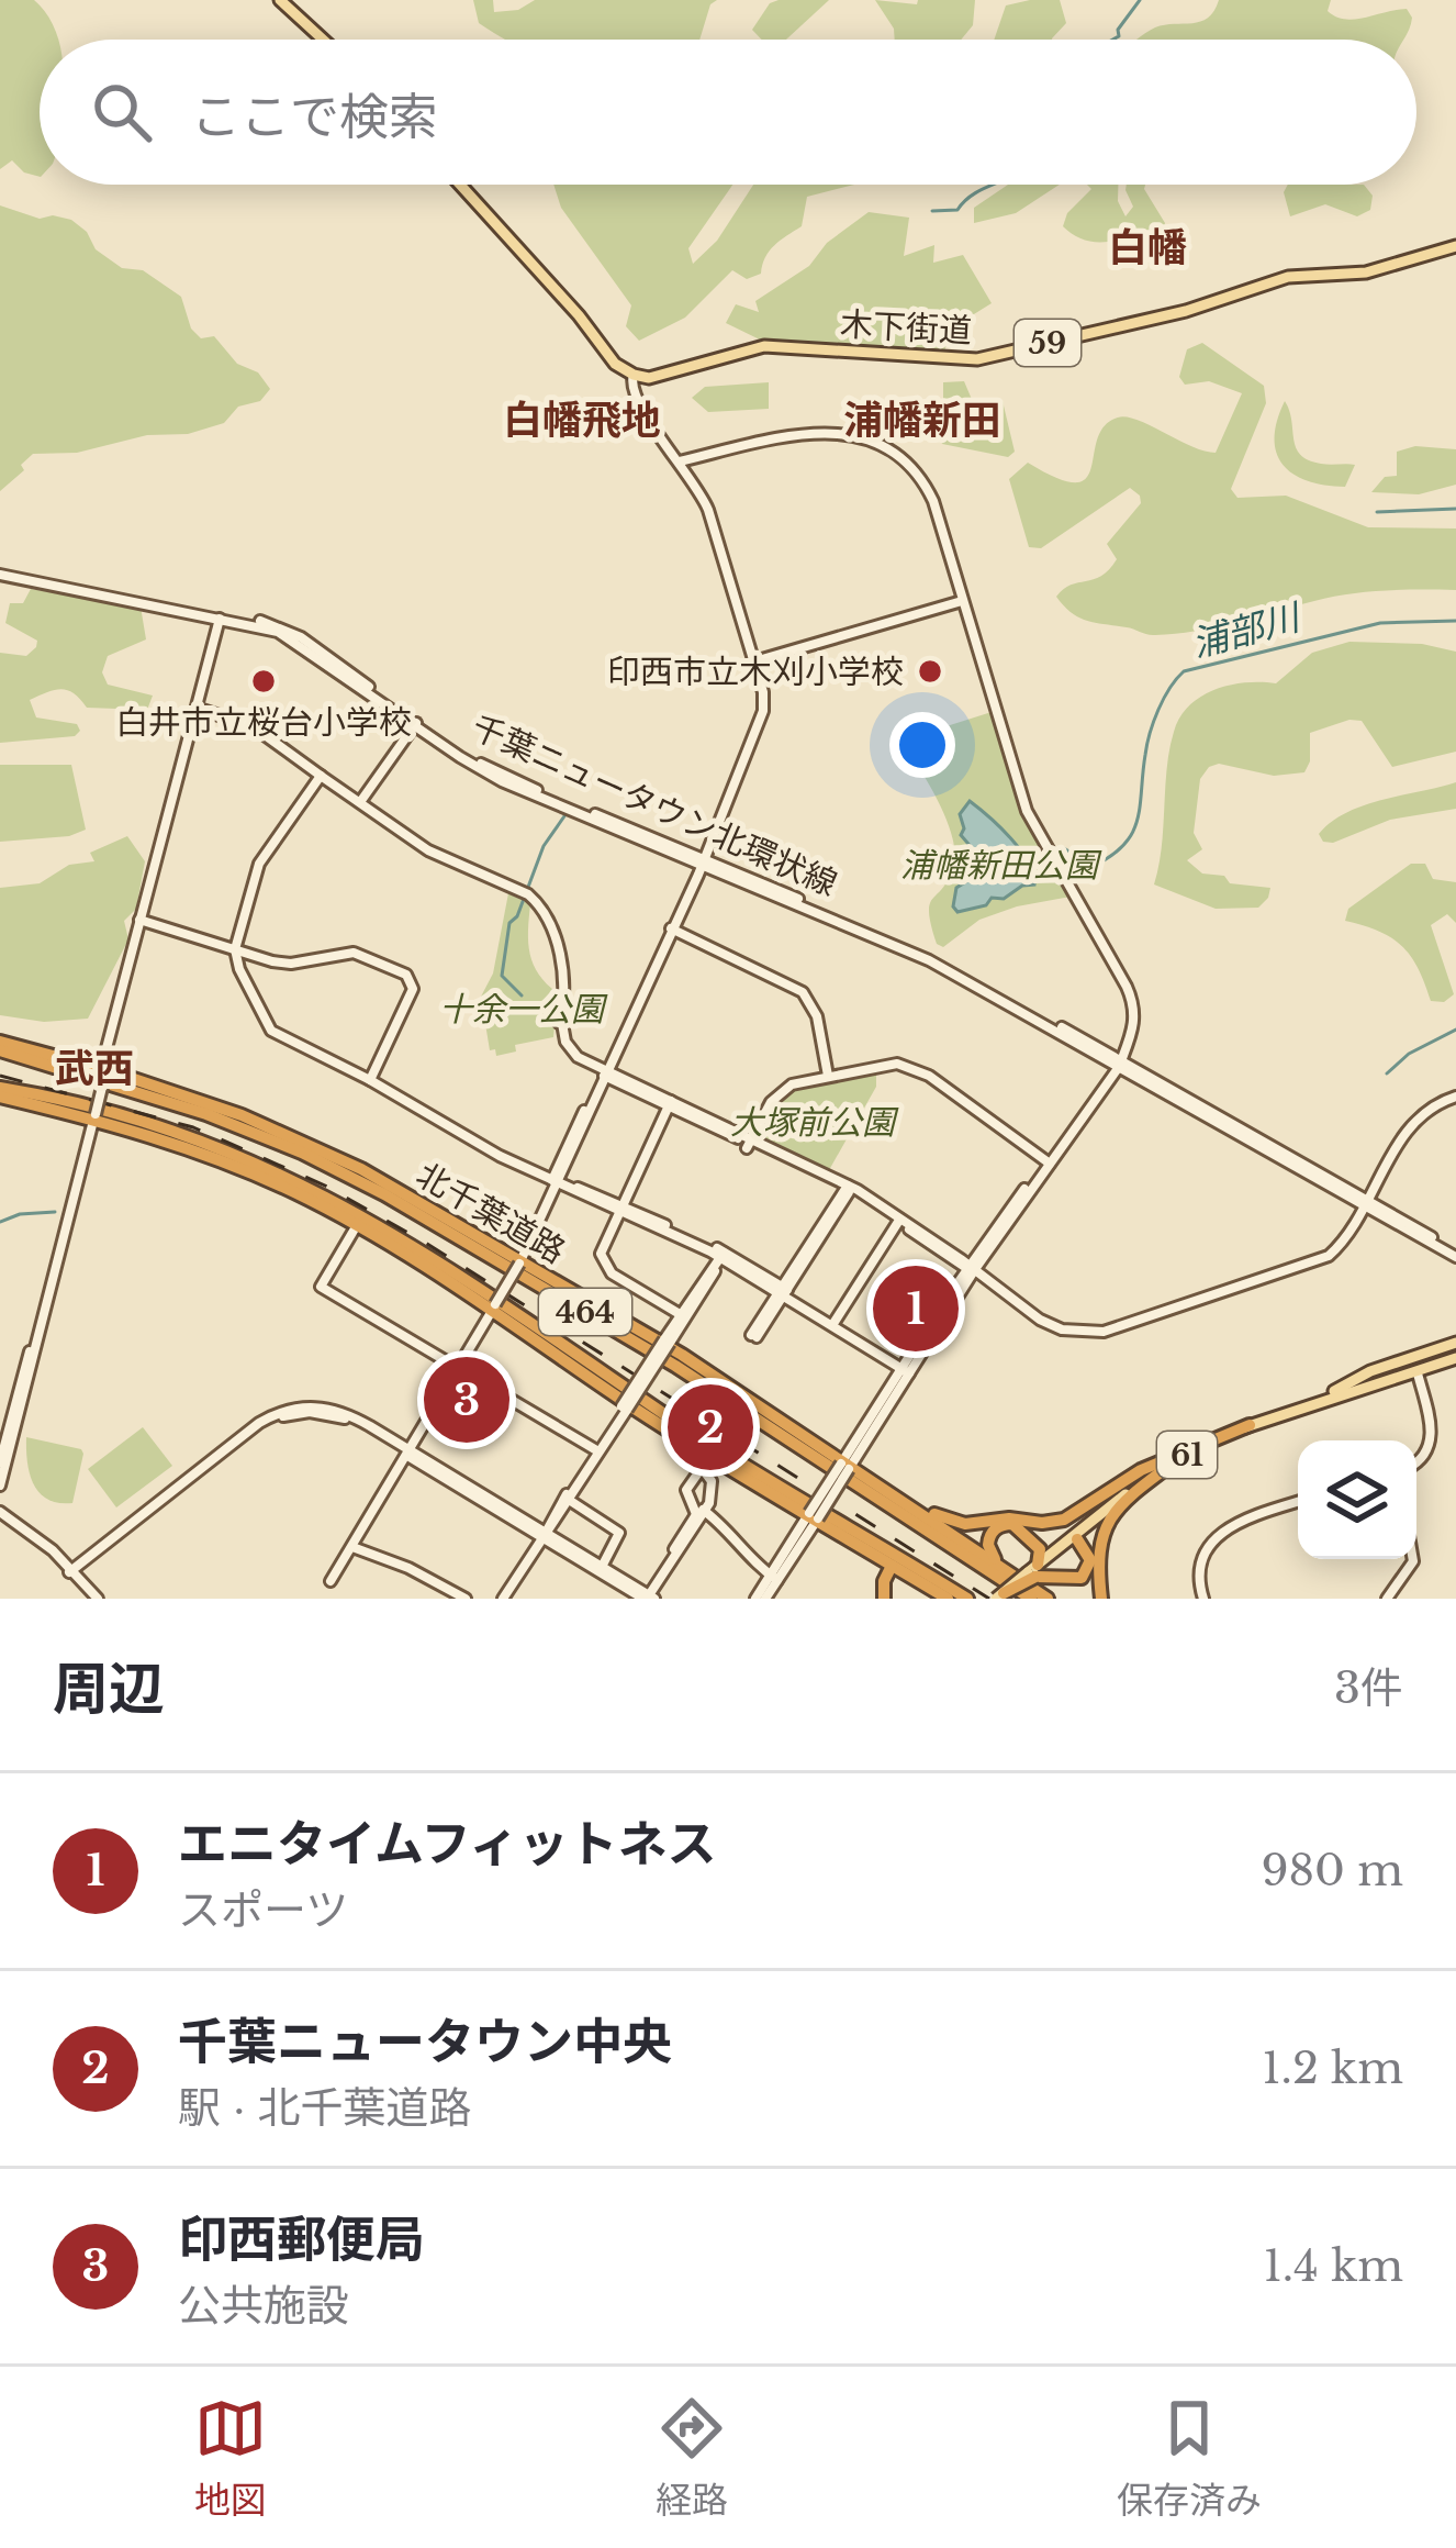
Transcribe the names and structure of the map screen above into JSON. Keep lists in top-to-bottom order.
{
  "streets": {
    "highway": ["北千葉道路", "464"],
    "main road": ["木下街道", "59", "61"],
    "street": ["千葉ニュータウン北環状線"]
  },
  "districts": [
    "白幡",
    "白幡飛地",
    "浦幡新田",
    "武西"
  ],
  "water": ["浦部川"],
  "parks": ["浦幡新田公園", "十余一公園", "大塚前公園"],
  "places": ["印西市立木刈小学校", "白井市立桜台小学校"],
  "page": {
    "search": "ここで検索",
    "pins": ["1", "3", "2"],
    "heading": ["周辺", "3件"],
    "list": [
      {
        "mark": "1",
        "name": "エニタイムフィットネス",
        "note": "スポーツ",
        "value": "980 m"
      },
      {
        "mark": "2",
        "name": "千葉ニュータウン中央",
        "note": "駅 · 北千葉道路",
        "value": "1.2 km"
      },
      {
        "mark": "3",
        "name": "印西郵便局",
        "note": "公共施設",
        "value": "1.4 km"
      }
    ],
    "nav": ["地図", "経路", "保存済み"]
  }
}
